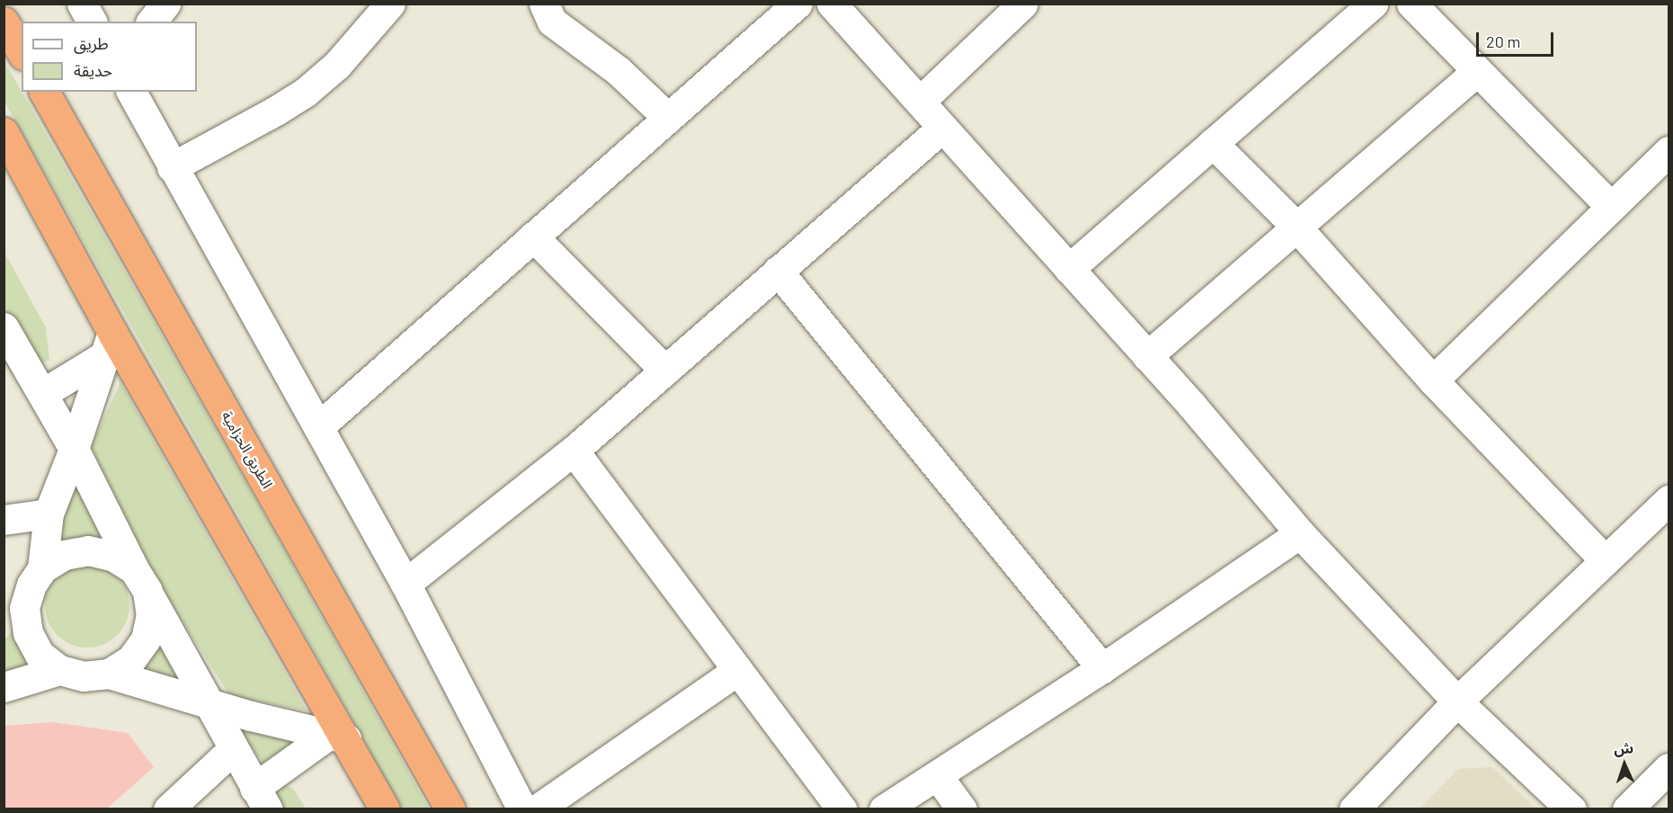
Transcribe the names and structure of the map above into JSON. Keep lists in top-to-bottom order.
{
  "streets": {
    "highway": ["الطريق الحزامية"]
  },
  "legend": ["طريق", "حديقة"],
  "scale_bar": "20 m",
  "north": "top"
}
